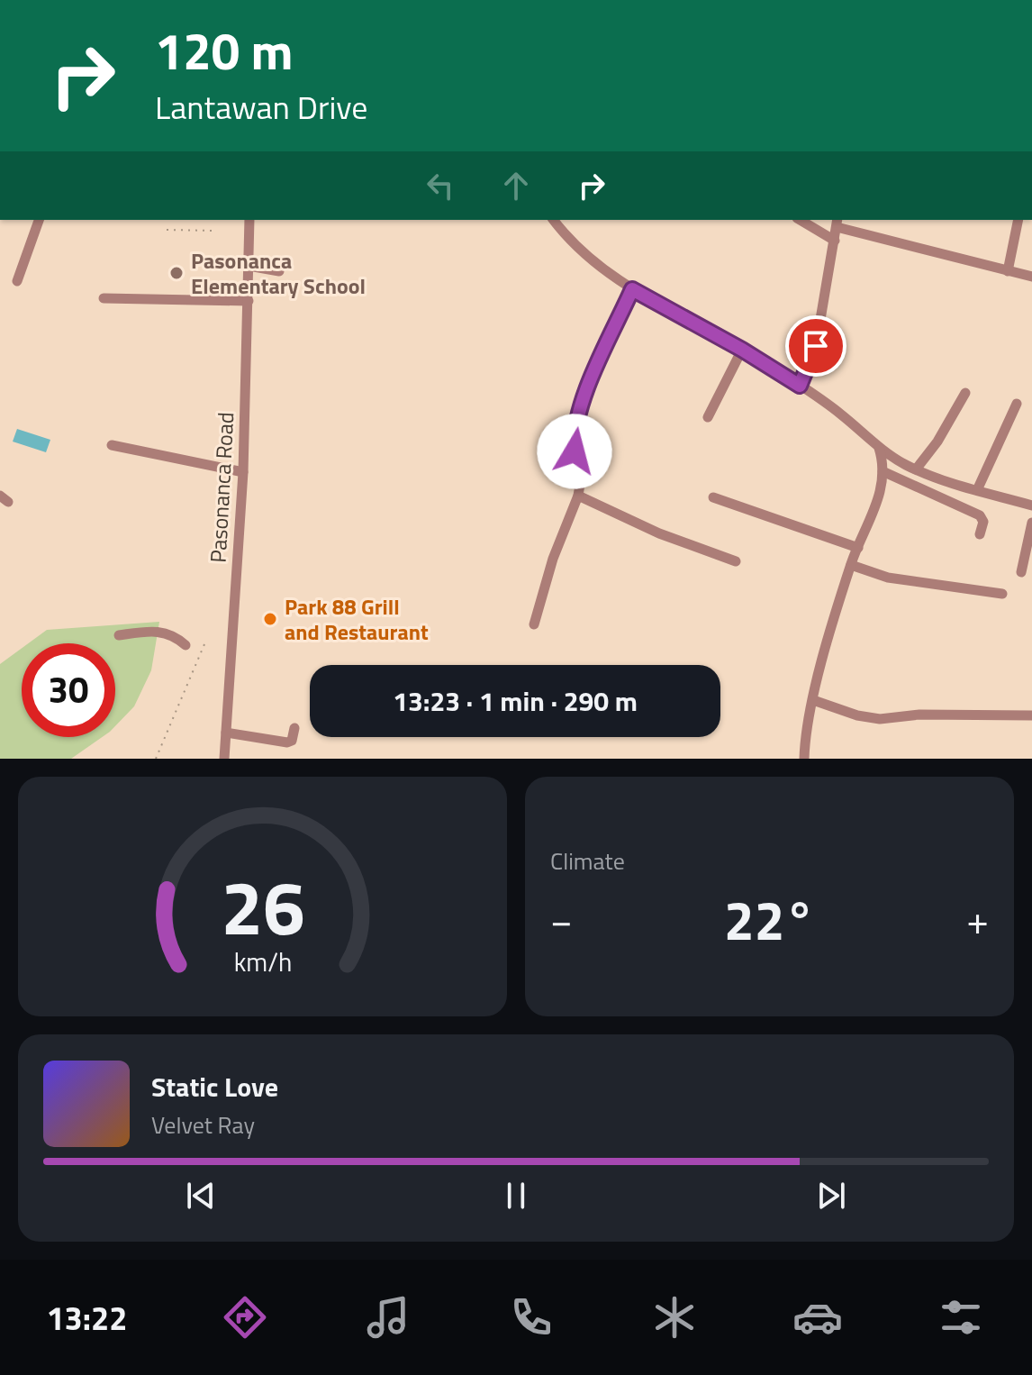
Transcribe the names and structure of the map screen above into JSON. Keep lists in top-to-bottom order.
{
  "streets": {
    "street": ["Pasonanca Road"]
  },
  "places": ["Pasonanca Elementary School", "Park 88 Grill and Restaurant"],
  "page": {
    "turn": ["120 m", "Lantawan Drive"],
    "limit": "30",
    "trip": "13:23 · 1 min · 290 m",
    "tile": "Climate",
    "heat": ["−", "22°", "+"],
    "song": ["Static Love", "Velvet Ray"],
    "tabs": "13:22",
    "gauge": ["26", "km/h"]
  }
}
